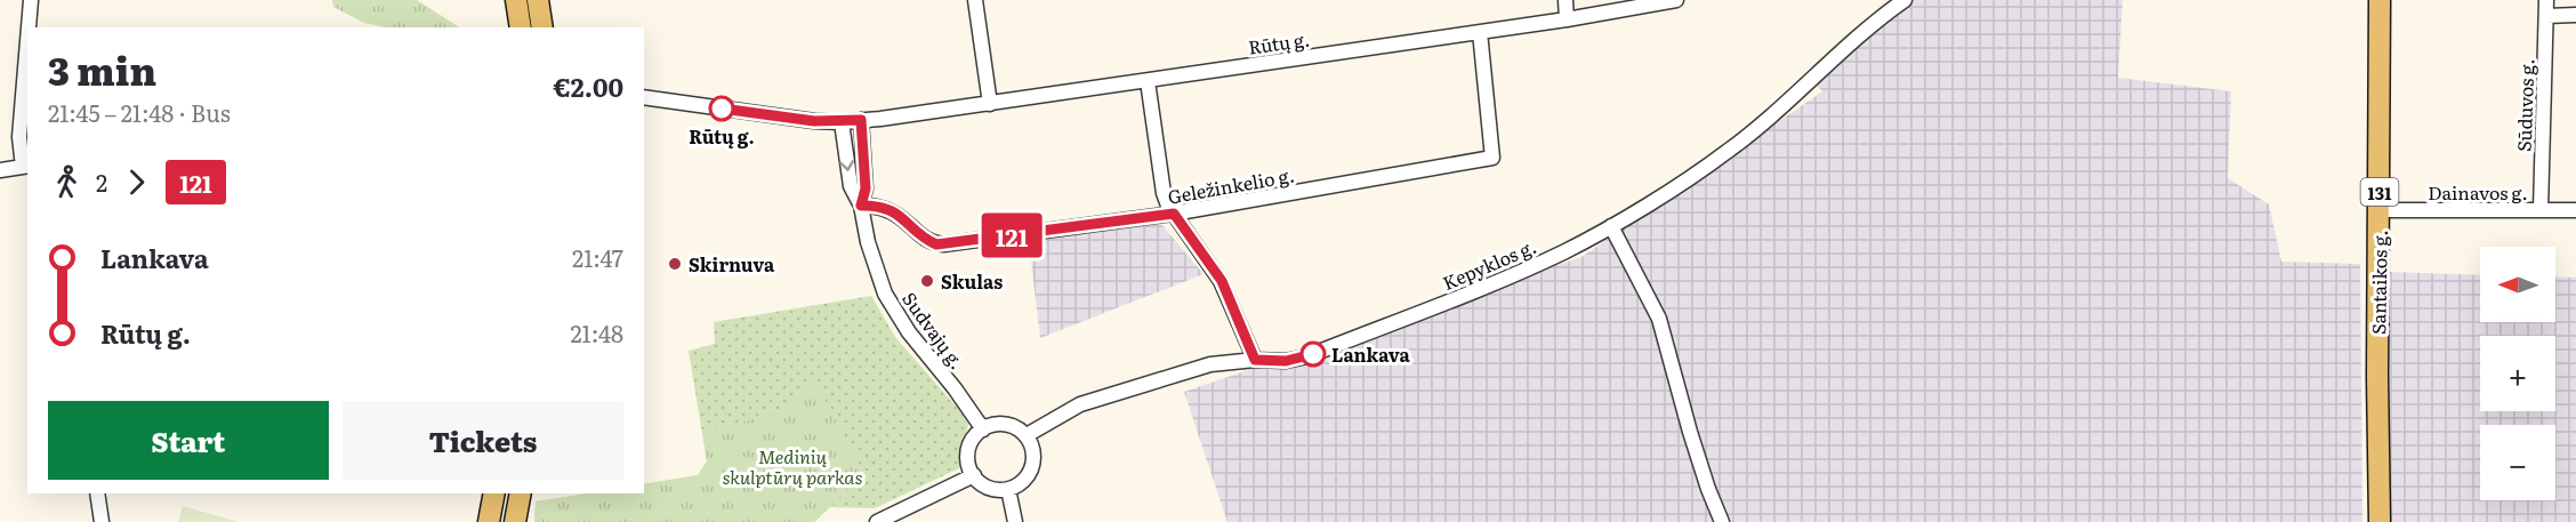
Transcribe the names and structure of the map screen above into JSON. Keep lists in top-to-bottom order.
{
  "streets": {
    "main road": ["131", "Santaikos g."],
    "street": [
      "Rūtų g.",
      "Sūduvos g.",
      "Geležinkelio g.",
      "Dainavos g.",
      "Kepyklos g.",
      "Sudvajų g."
    ]
  },
  "crossings": [
    ["Rūtų g.", "Geležinkelio g."],
    ["Rūtų g.", "Sudvajų g."],
    ["Sūduvos g.", "Dainavos g."],
    ["Geležinkelio g.", "Sudvajų g."],
    ["Dainavos g.", "Santaikos g."],
    ["Kepyklos g.", "Sudvajų g."]
  ],
  "parks": ["Medinių skulptūrų parkas"],
  "places": [
    "Rūtų g.",
    "Skirnuva",
    "Skulas",
    "Lankava"
  ],
  "lines": ["bus line 121"],
  "north": "left",
  "page": {
    "on_map": "121",
    "heading": ["3 min", "21:45 – 21:48 · Bus", "€2.00"],
    "legs": ["2", "121"],
    "list": [
      {
        "name": "Lankava",
        "value": "21:47"
      },
      {
        "name": "Rūtų g.",
        "value": "21:48"
      }
    ],
    "map_buttons": ["+", "−"],
    "buttons": ["Start", "Tickets"]
  }
}
